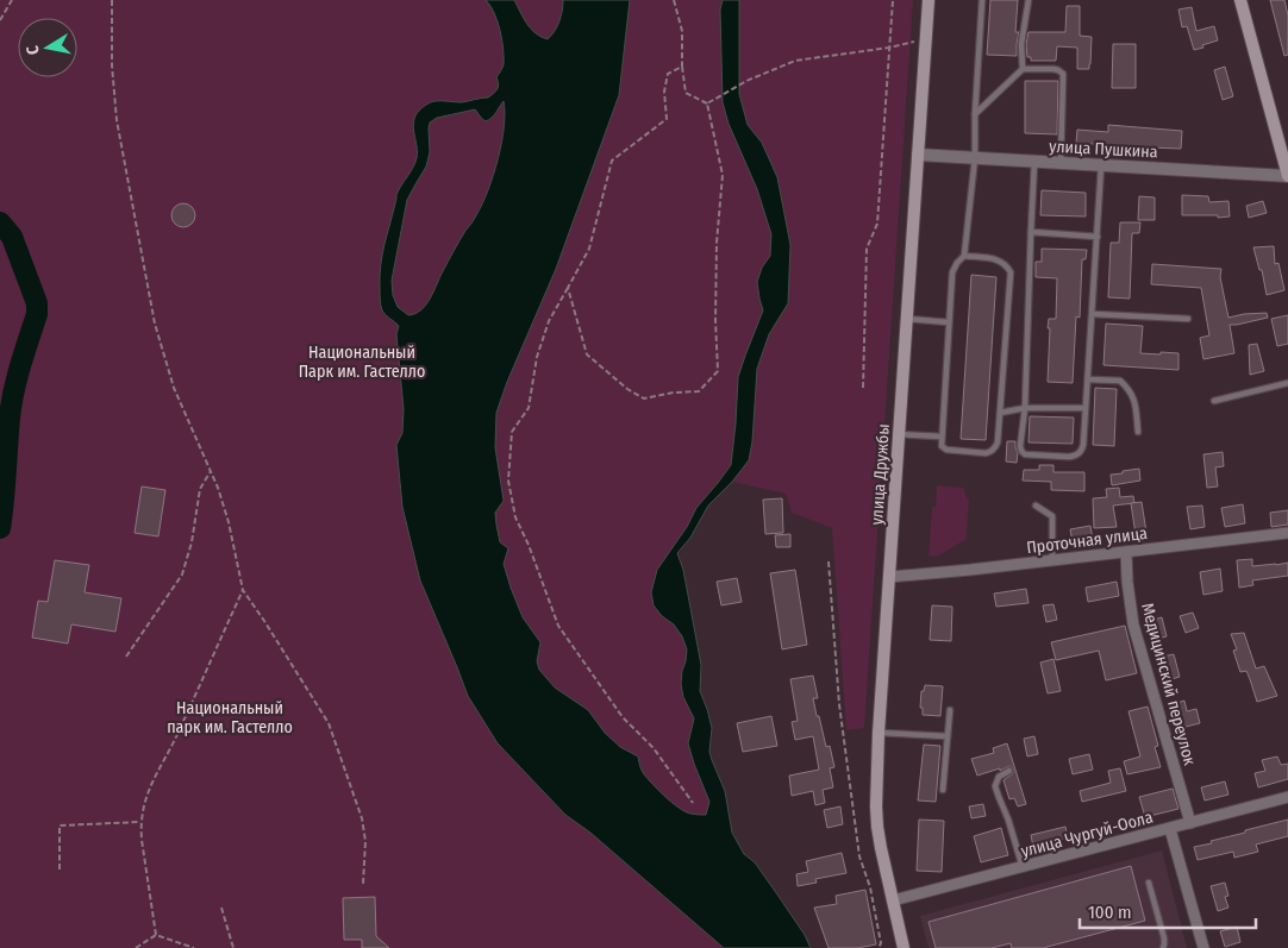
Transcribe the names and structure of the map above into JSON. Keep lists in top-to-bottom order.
{
  "streets": {
    "main road": ["улица Дружбы"],
    "street": [
      "улица Пушкина",
      "Проточная улица",
      "Медицинский переулок",
      "улица Чургуй-Оола"
    ]
  },
  "crossings": [
    ["улица Пушкина", "улица Дружбы"],
    ["улица Дружбы", "Проточная улица"],
    ["улица Дружбы", "улица Чургуй-Оола"],
    ["Проточная улица", "Медицинский переулок"],
    ["Медицинский переулок", "улица Чургуй-Оола"]
  ],
  "parks": ["Национальный Парк им. Гастелло", "Национальный парк им. Гастелло"],
  "scale_bar": "100 m",
  "north": "left"
}
